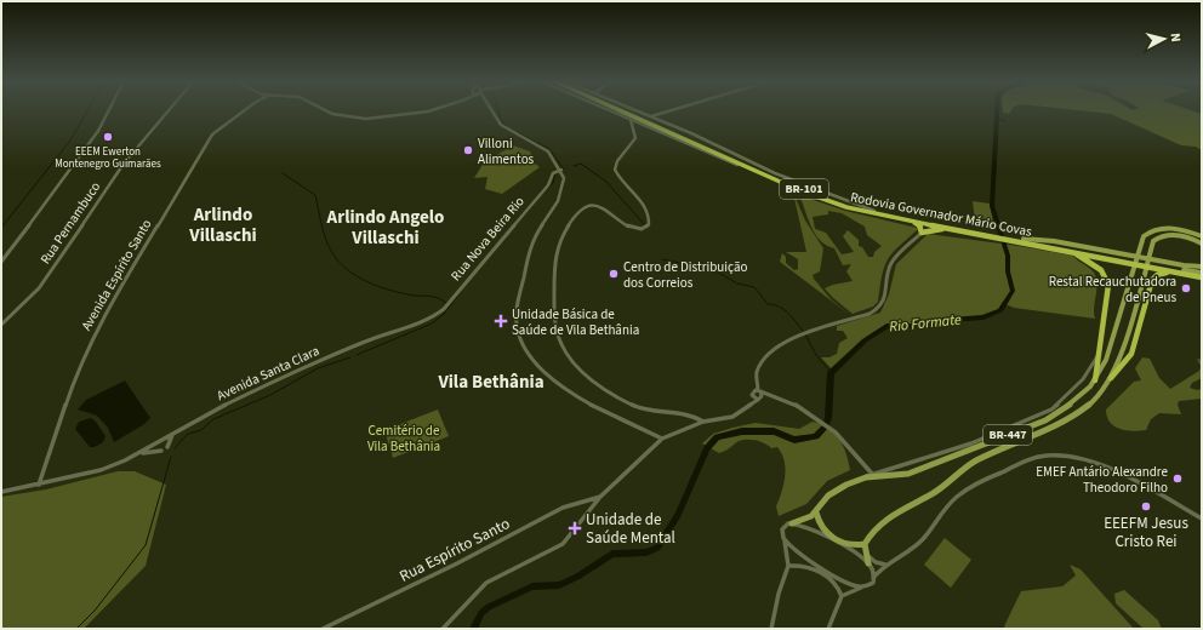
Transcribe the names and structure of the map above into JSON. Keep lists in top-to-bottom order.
{
  "streets": {
    "highway": ["BR-101", "Rodovia Governador Mário Covas"],
    "main road": ["BR-447"],
    "street": [
      "Rua Pernambuco",
      "Rua Nova Beira Rio",
      "Avenida Espírito Santo",
      "Avenida Santa Clara",
      "Rua Espírito Santo"
    ]
  },
  "crossings": [
    ["Rua Nova Beira Rio", "Avenida Santa Clara"],
    ["Avenida Espírito Santo", "Avenida Santa Clara"]
  ],
  "districts": ["Arlindo Villaschi", "Arlindo Angelo Villaschi", "Vila Bethânia"],
  "water": ["Rio Formate"],
  "parks": ["Cemitério de Vila Bethânia"],
  "places": {
    "other": [
      "EEEM Ewerton Montenegro Guimarães",
      "Villoni Alimentos",
      "Centro de Distribuição dos Correios",
      "Restal Recauchutadora de Pneus",
      "EMEF Antário Alexandre Theodoro Filho",
      "EEEFM Jesus Cristo Rei"
    ],
    "health": ["Unidade Básica de Saúde de Vila Bethânia", "Unidade de Saúde Mental"]
  },
  "north": "right"
}
